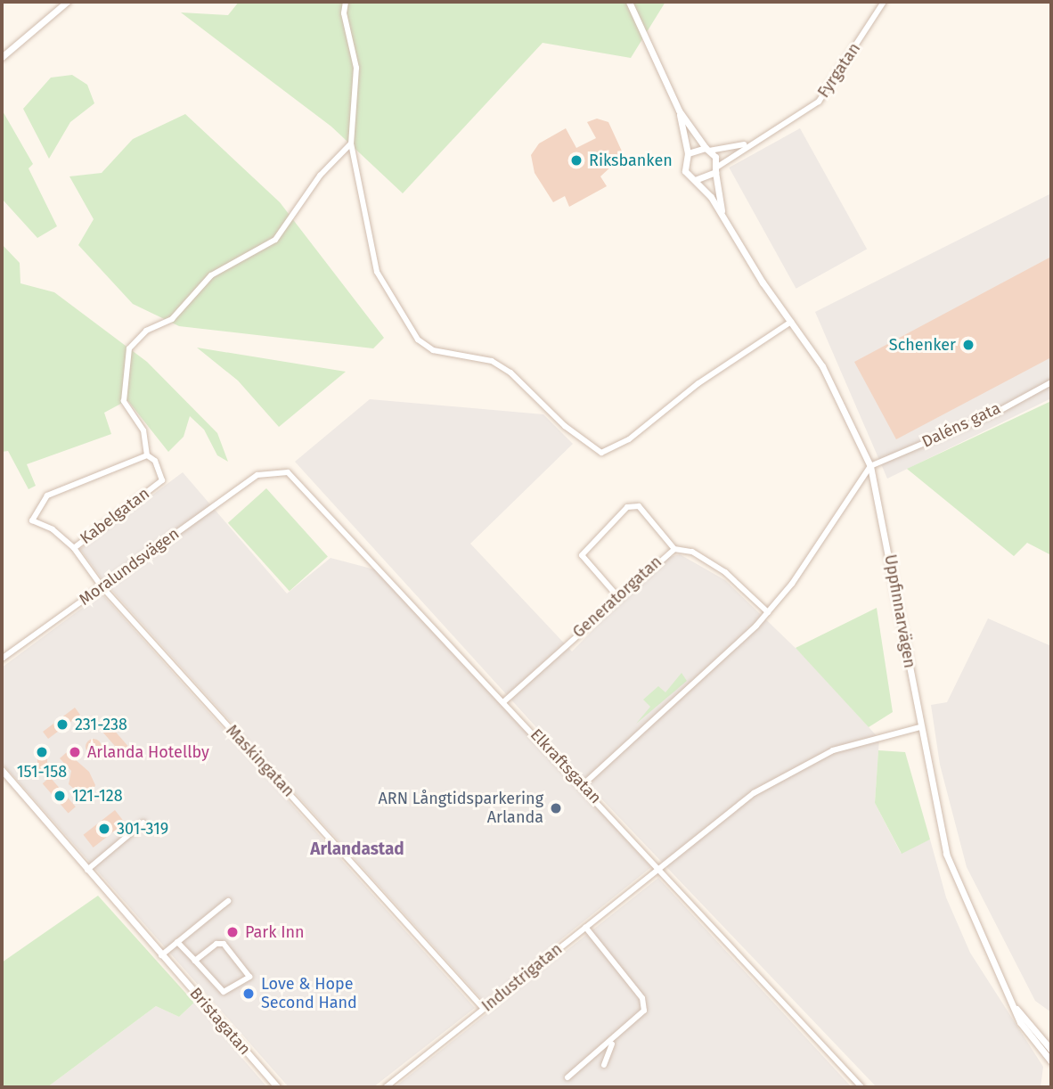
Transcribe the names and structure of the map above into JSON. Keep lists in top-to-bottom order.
{
  "streets": {
    "street": [
      "Fyrgatan",
      "Daléns gata",
      "Kabelgatan",
      "Moralundsvägen",
      "Generatorgatan",
      "Uppfinnarvägen",
      "Maskingatan",
      "Elkraftsgatan",
      "Industrigatan",
      "Bristagatan"
    ]
  },
  "crossings": [
    ["Fyrgatan", "Uppfinnarvägen"],
    ["Daléns gata", "Uppfinnarvägen"],
    ["Kabelgatan", "Maskingatan"],
    ["Moralundsvägen", "Maskingatan"],
    ["Moralundsvägen", "Elkraftsgatan"],
    ["Generatorgatan", "Elkraftsgatan"],
    ["Uppfinnarvägen", "Industrigatan"],
    ["Maskingatan", "Industrigatan"],
    ["Elkraftsgatan", "Industrigatan"]
  ],
  "districts": ["Arlandastad"],
  "places": [
    "Riksbanken",
    "Schenker",
    "231-238",
    "151-158",
    "Arlanda Hotellby",
    "121-128",
    "ARN Långtidsparkering Arlanda",
    "301-319",
    "Park Inn",
    "Love & Hope Second Hand"
  ]
}
